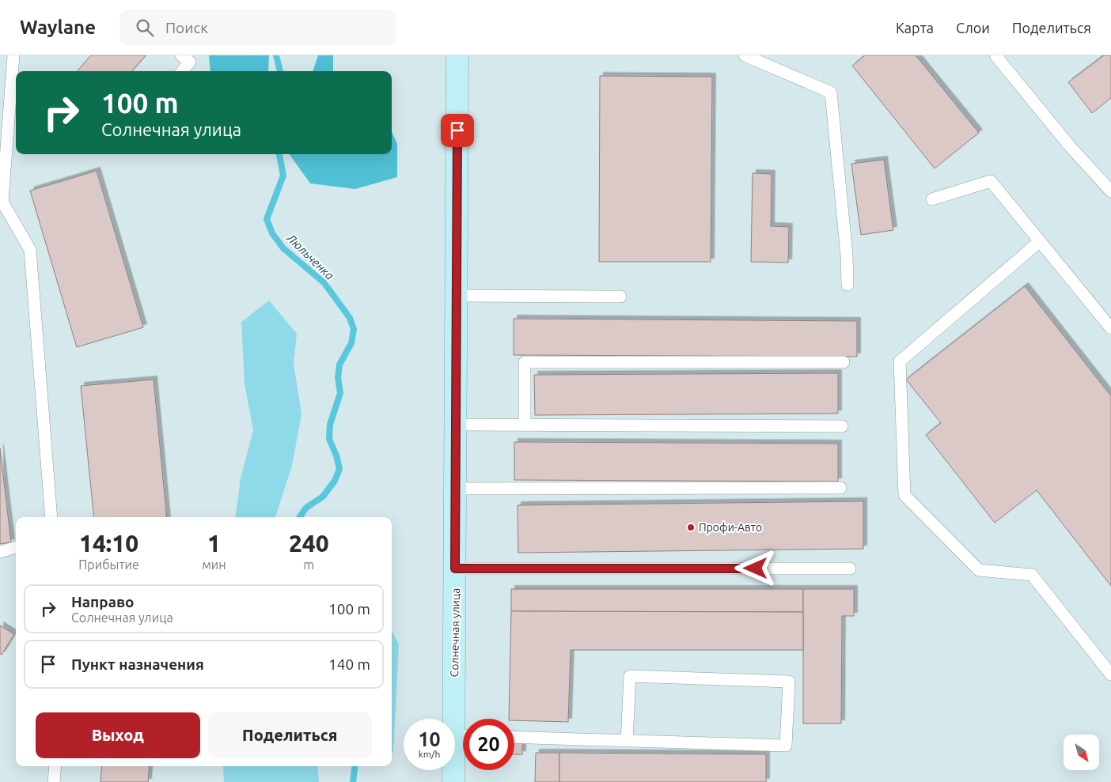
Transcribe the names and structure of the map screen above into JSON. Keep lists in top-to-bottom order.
{
  "streets": {
    "main road": ["Солнечная улица"]
  },
  "water": ["Люльченка"],
  "places": ["Профи-Авто"],
  "north": "bottom right",
  "page": {
    "header": "Waylane",
    "search": "Поиск",
    "nav": ["Карта", "Слои", "Поделиться"],
    "turn": ["100 m", "Солнечная улица"],
    "eta": [
      "14:10",
      "Прибытие",
      "1",
      "мин",
      "240",
      "m"
    ],
    "list": [
      {
        "name": "Направо",
        "note": "Солнечная улица",
        "value": "100 m"
      },
      {
        "name": "Пункт назначения",
        "value": "140 m"
      }
    ],
    "buttons": ["Выход", "Поделиться"],
    "speed": "10 km/h",
    "limit": "20"
  }
}
